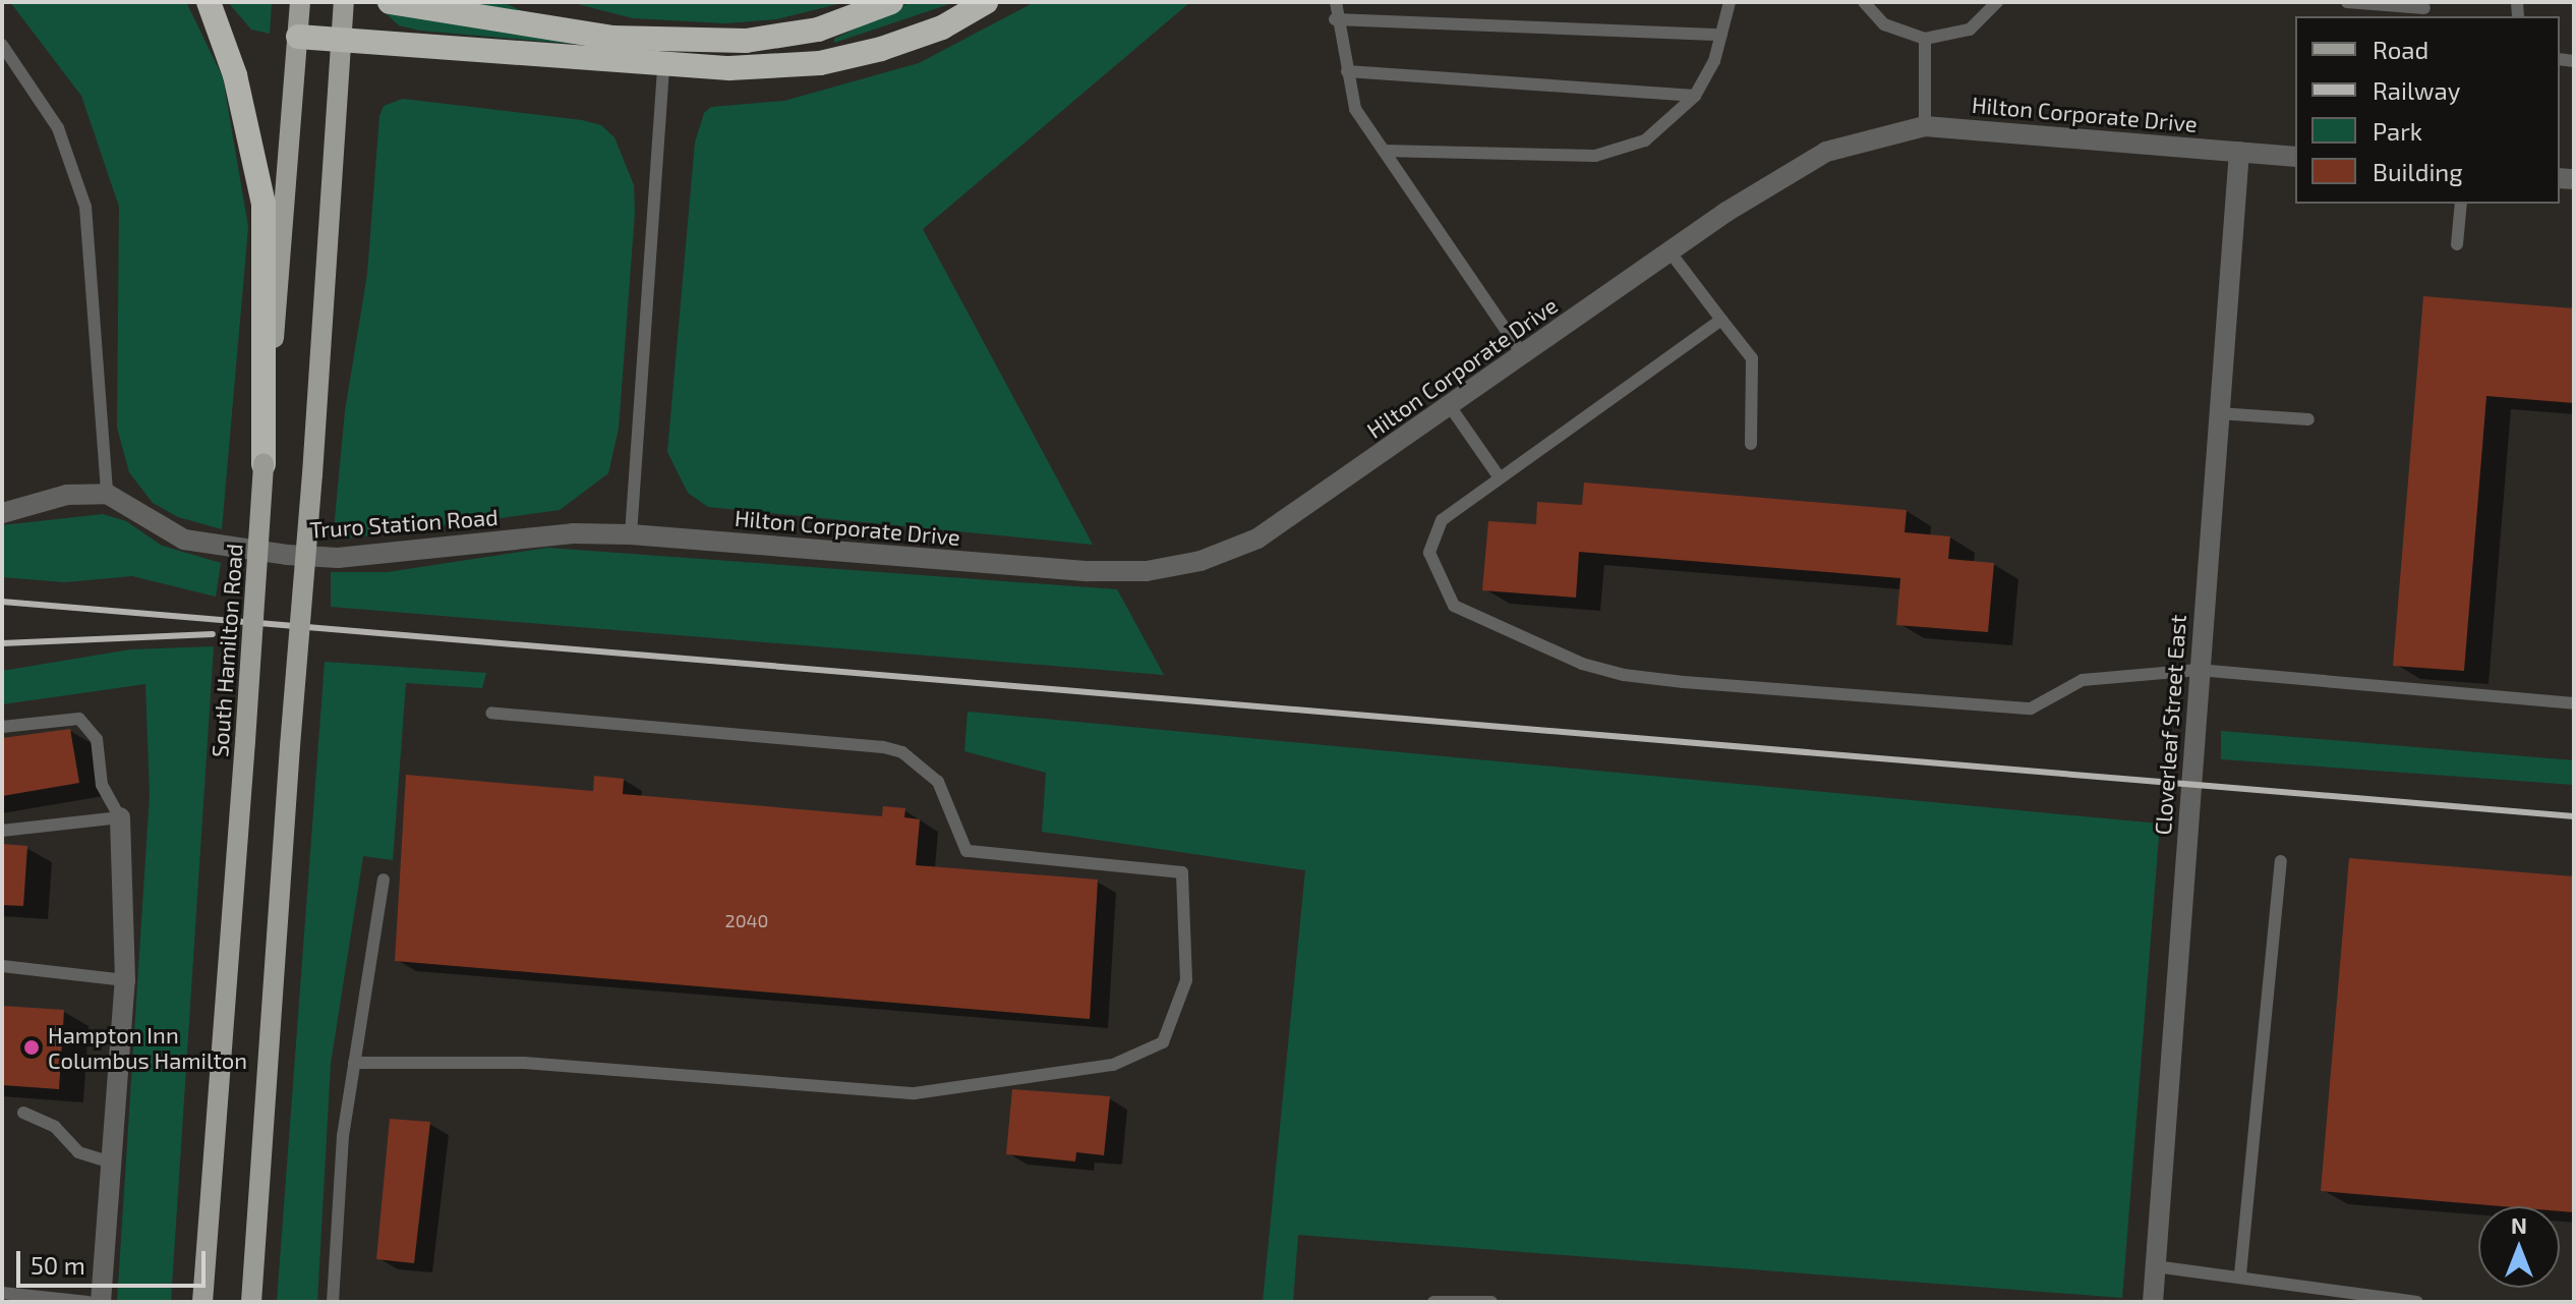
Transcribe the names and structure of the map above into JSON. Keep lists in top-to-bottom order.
{
  "streets": {
    "main road": ["South Hamilton Road"],
    "street": ["Hilton Corporate Drive", "Truro Station Road", "Cloverleaf Street East"]
  },
  "crossings": [
    ["Hilton Corporate Drive", "Truro Station Road"],
    ["Hilton Corporate Drive", "Cloverleaf Street East"]
  ],
  "places": ["Hampton Inn Columbus Hamilton"],
  "house_numbers": ["2040"],
  "legend": [
    "Road",
    "Railway",
    "Park",
    "Building"
  ],
  "scale_bar": "50 m",
  "north": "top"
}
